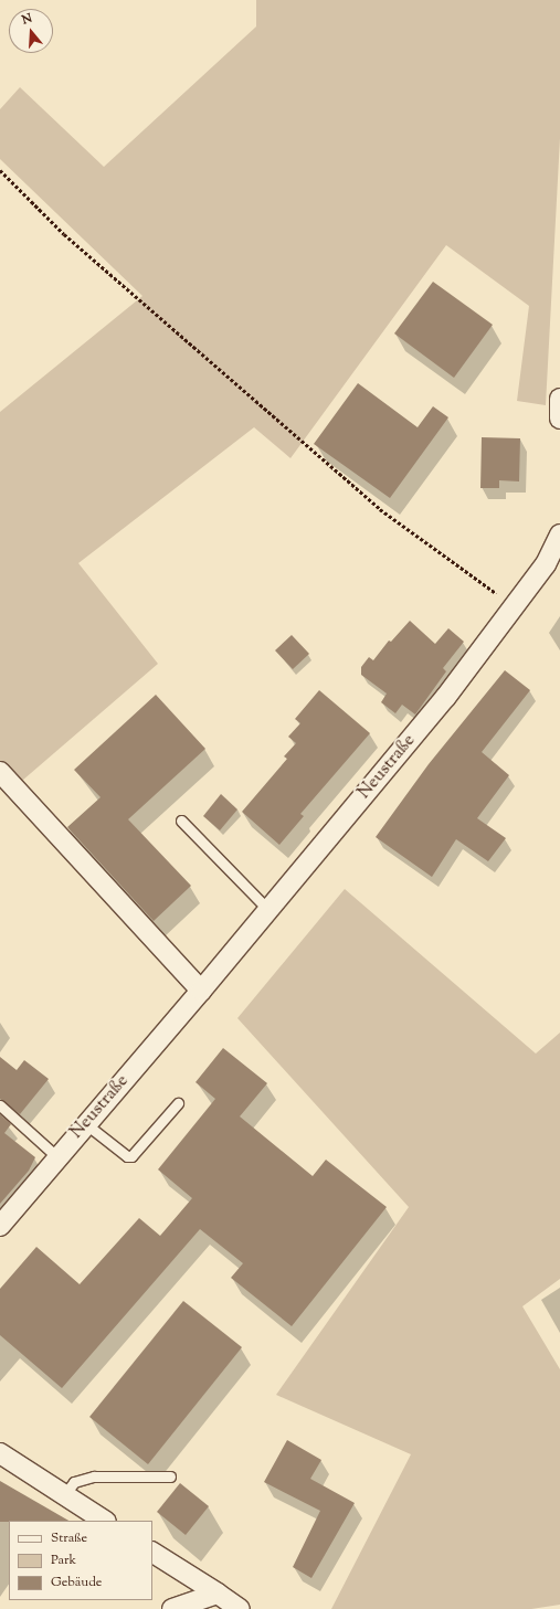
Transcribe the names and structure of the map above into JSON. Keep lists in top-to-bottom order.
{
  "streets": {
    "street": ["Neustraße"]
  },
  "legend": ["Straße", "Park", "Gebäude"],
  "north": "top"
}
